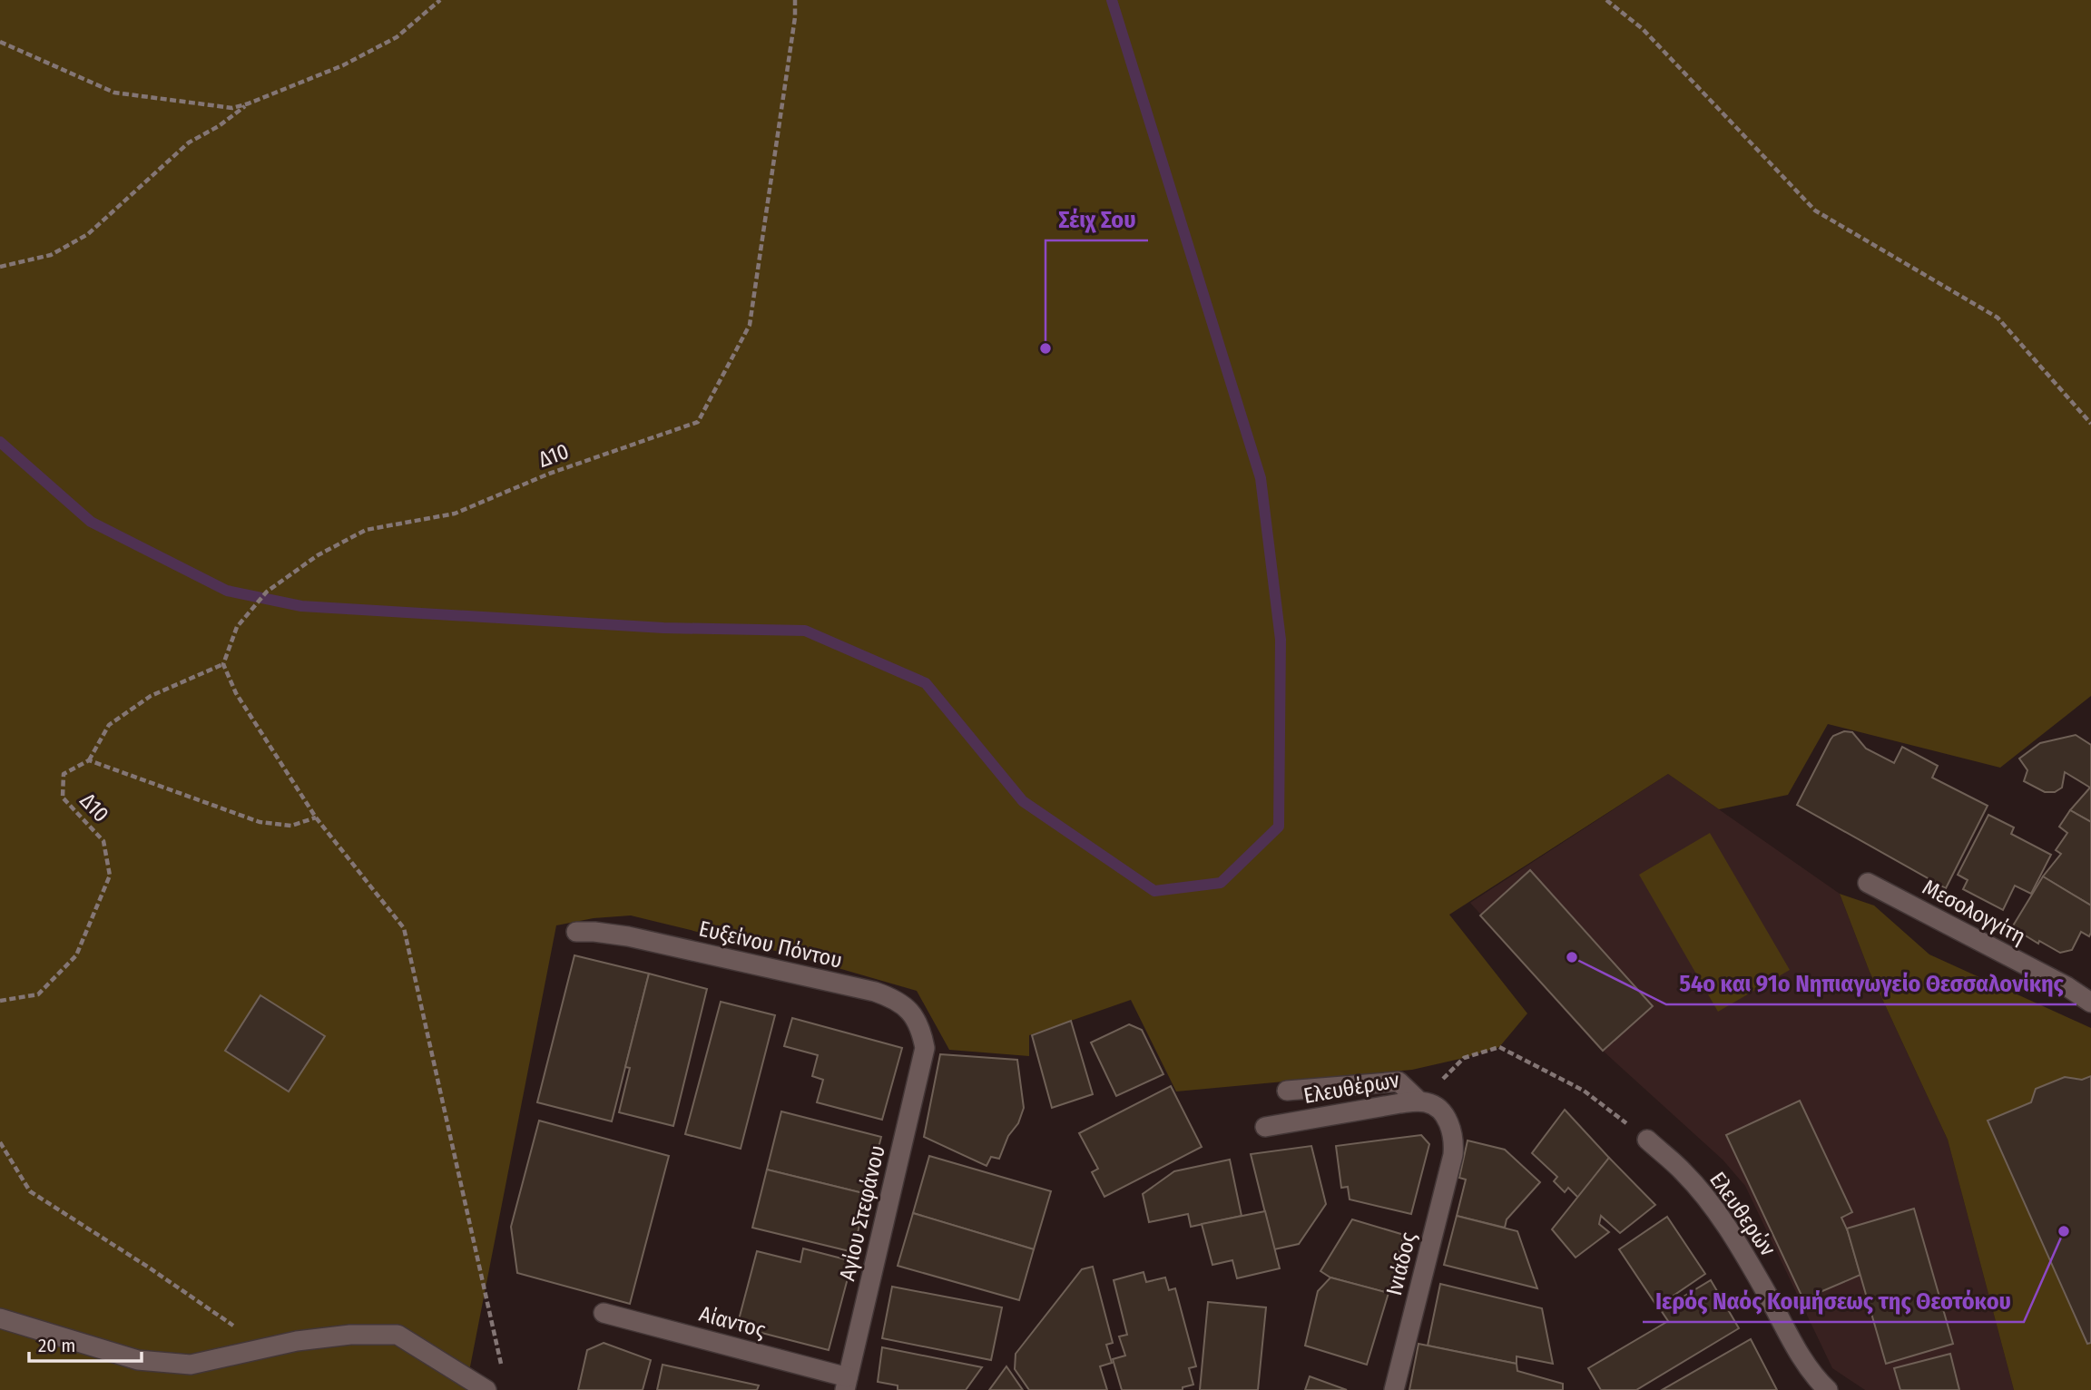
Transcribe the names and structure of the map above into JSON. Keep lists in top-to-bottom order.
{
  "streets": {
    "street": [
      "Μεσολογγίτη",
      "Ευξείνου Πόντου",
      "Ελευθέρων",
      "Αγίου Στεφάνου",
      "Ελευθερών",
      "Ινιάδος",
      "Αίαντος"
    ],
    "path": ["Δ10"]
  },
  "crossings": [
    ["Ευξείνου Πόντου", "Αγίου Στεφάνου"],
    ["Ελευθέρων", "Ινιάδος"],
    ["Αγίου Στεφάνου", "Αίαντος"]
  ],
  "places": ["Σέιχ Σου", "54ο και 91ο Νηπιαγωγείο Θεσσαλονίκης", "Ιερός Ναός Κοιμήσεως της Θεοτόκου"],
  "scale_bar": "20 m"
}
